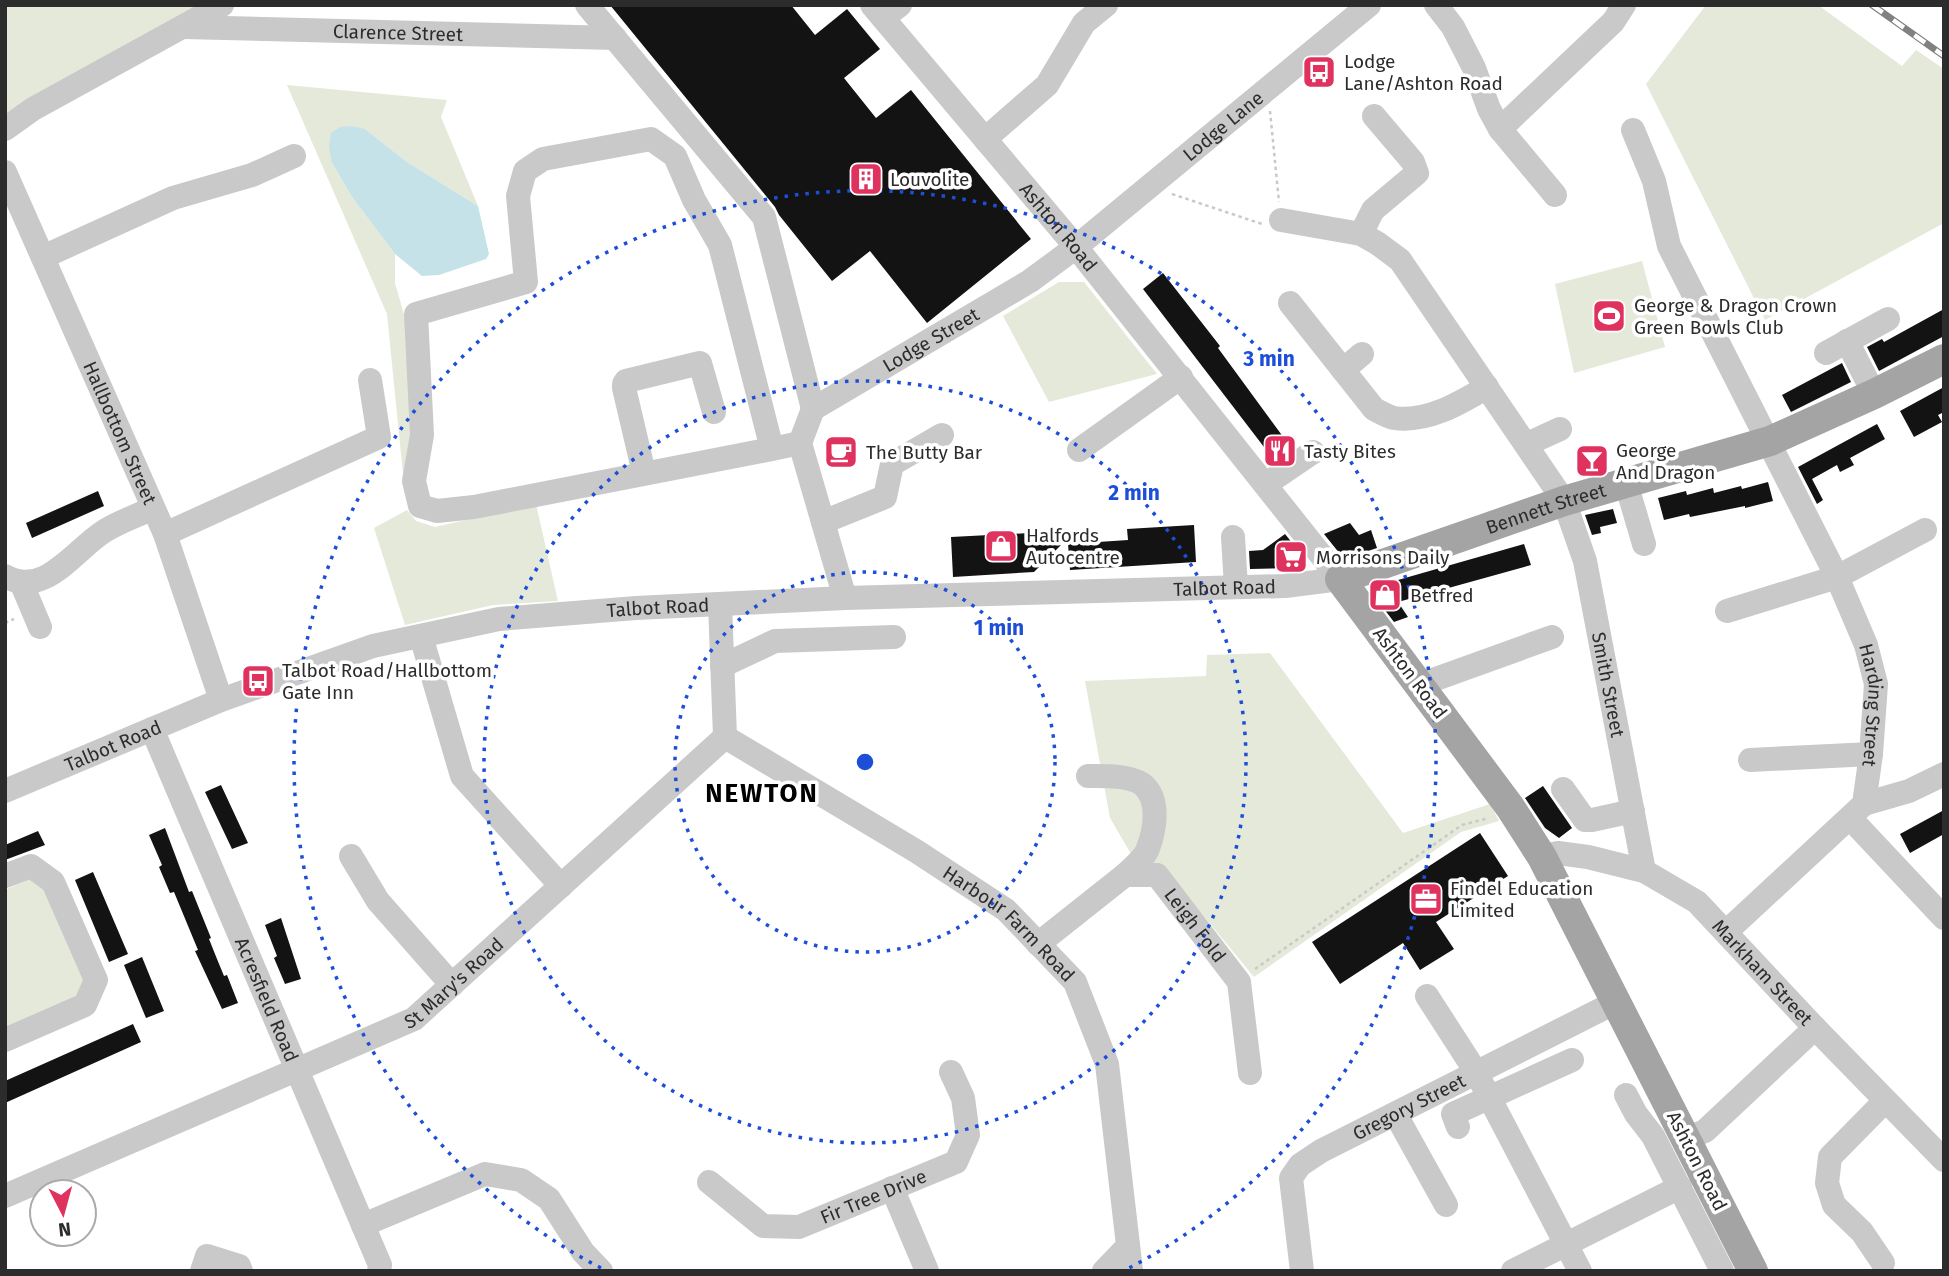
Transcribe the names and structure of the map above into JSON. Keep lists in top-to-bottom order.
{
  "streets": {
    "main road": ["Ashton Road", "Bennett Street"],
    "street": [
      "Clarence Street",
      "Lodge Lane",
      "Lodge Street",
      "Hallbottom Street",
      "Talbot Road",
      "Smith Street",
      "Harding Street",
      "Leigh Fold",
      "Harbour Farm Road",
      "Markham Street",
      "St Mary's Road",
      "Acresfield Road",
      "Gregory Street",
      "Fir Tree Drive"
    ]
  },
  "crossings": [
    ["Lodge Lane", "Ashton Road"],
    ["Lodge Lane", "Lodge Street"],
    ["Ashton Road", "Lodge Street"],
    ["Ashton Road", "Bennett Street"],
    ["Ashton Road", "Talbot Road"],
    ["Ashton Road", "Markham Street"],
    ["Ashton Road", "Gregory Street"],
    ["Hallbottom Street", "Talbot Road"],
    ["Bennett Street", "Talbot Road"],
    ["Bennett Street", "Smith Street"],
    ["Bennett Street", "Harding Street"],
    ["Talbot Road", "Acresfield Road"],
    ["Smith Street", "Markham Street"],
    ["Harbour Farm Road", "St Mary's Road"],
    ["St Mary's Road", "Acresfield Road"]
  ],
  "districts": ["NEWTON"],
  "places": {
    "bus stop": ["Lodge Lane/Ashton Road", "Talbot Road/Hallbottom Gate Inn"],
    "building": ["Louvolite"],
    "sports": ["George & Dragon Crown Green Bowls Club"],
    "restaurant": ["Tasty Bites"],
    "cafe": ["The Butty Bar"],
    "bar": ["George And Dragon"],
    "shop": ["Halfords Autocentre", "Betfred"],
    "supermarket": ["Morrisons Daily"],
    "office": ["Findel Education Limited"]
  },
  "north": "bottom",
  "rings": ["3 min", "2 min", "1 min"]
}
